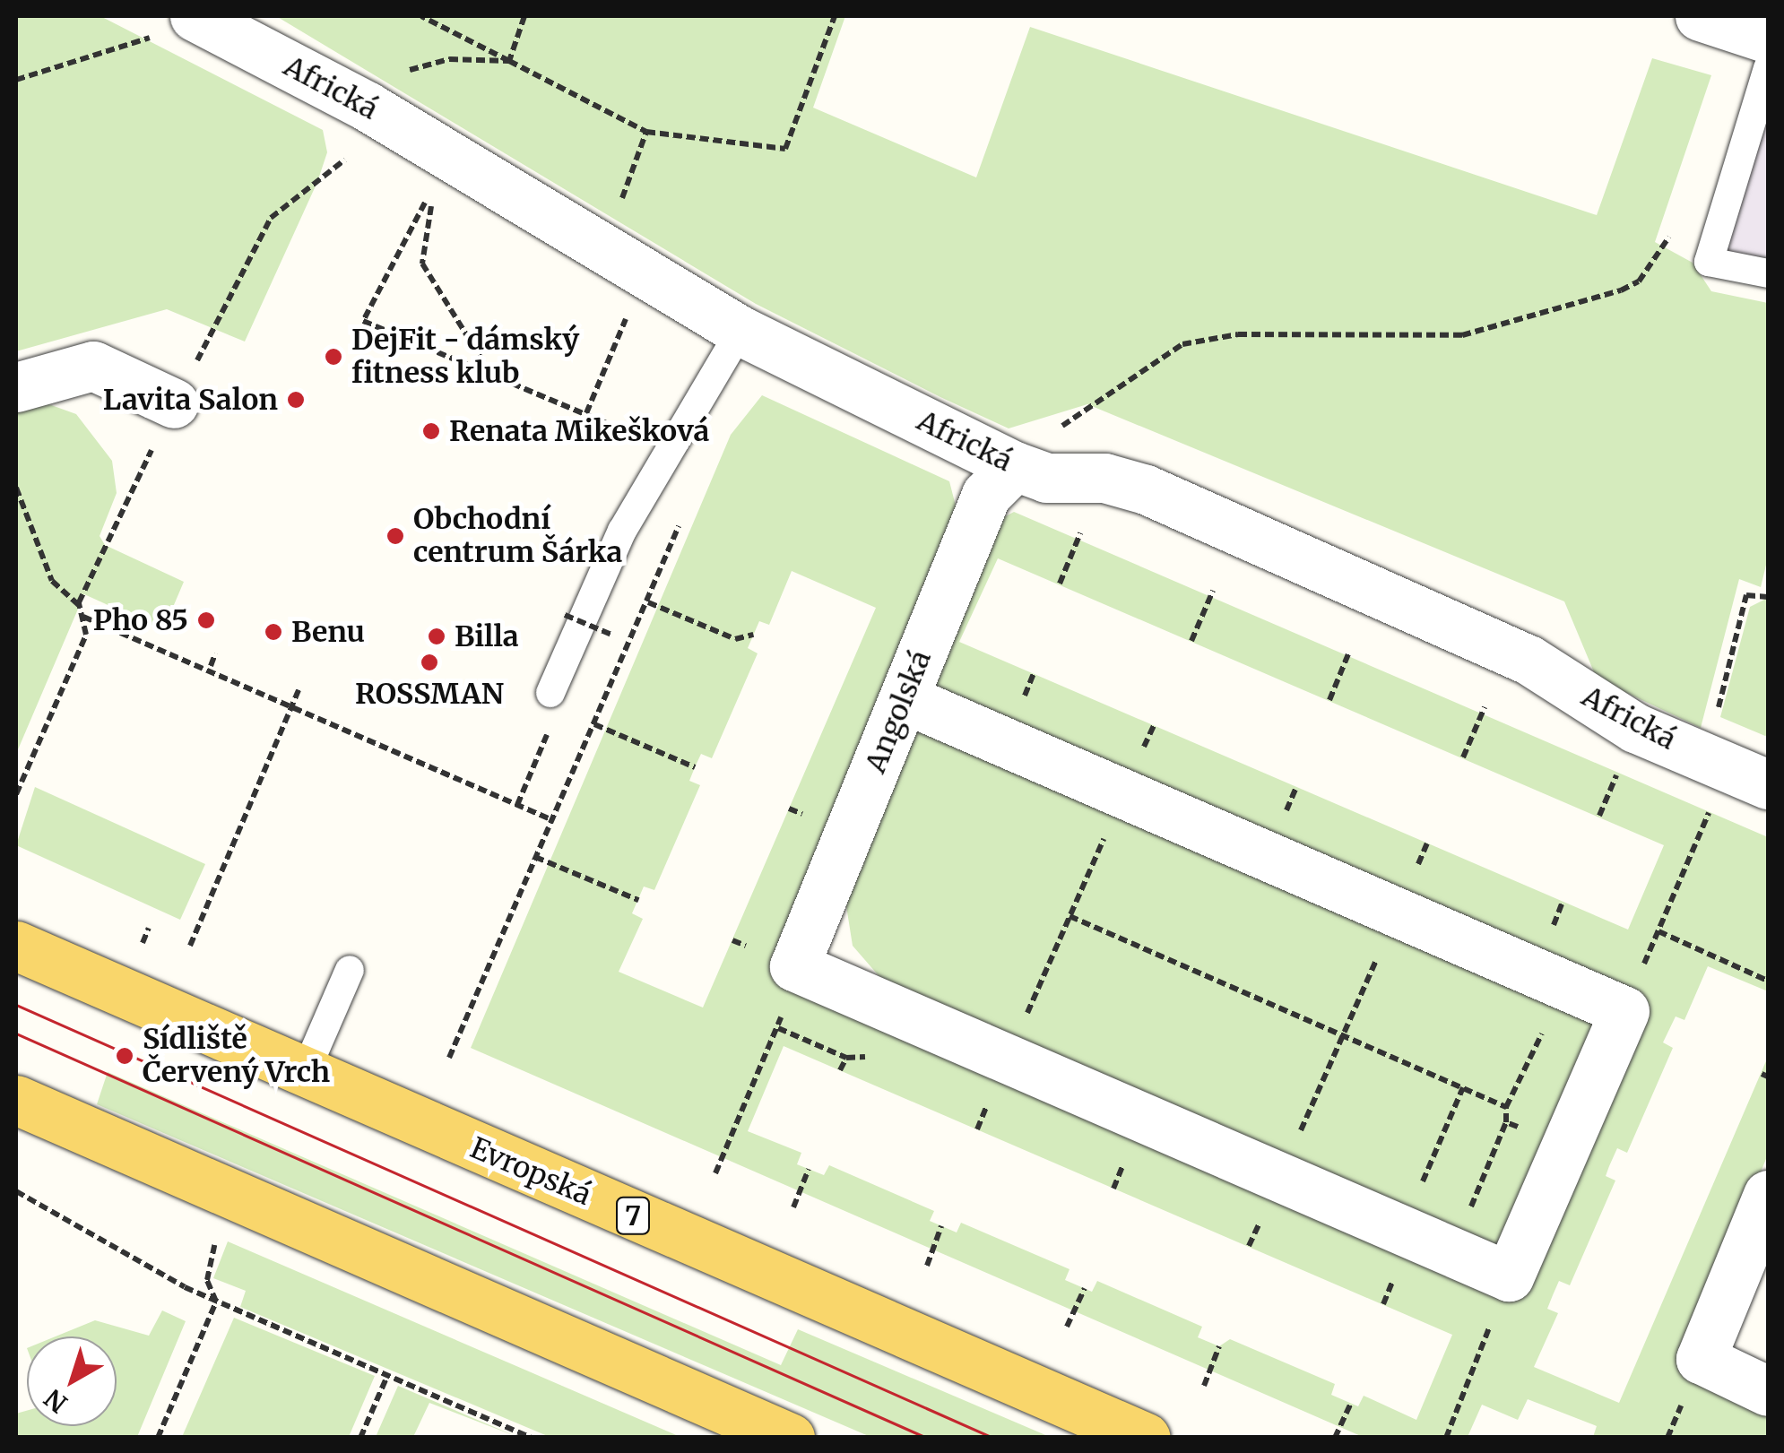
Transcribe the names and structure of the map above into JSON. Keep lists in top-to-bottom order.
{
  "streets": {
    "main road": ["Evropská", "7"],
    "street": ["Africká", "Angolská"]
  },
  "crossings": [
    ["Africká", "Angolská"]
  ],
  "places": [
    "DejFit - dámský fitness klub",
    "Lavita Salon",
    "Renata Mikešková",
    "Obchodní centrum Šárka",
    "Pho 85",
    "Benu",
    "Billa",
    "ROSSMAN",
    "Sídliště Červený Vrch"
  ],
  "north": "bottom left"
}
